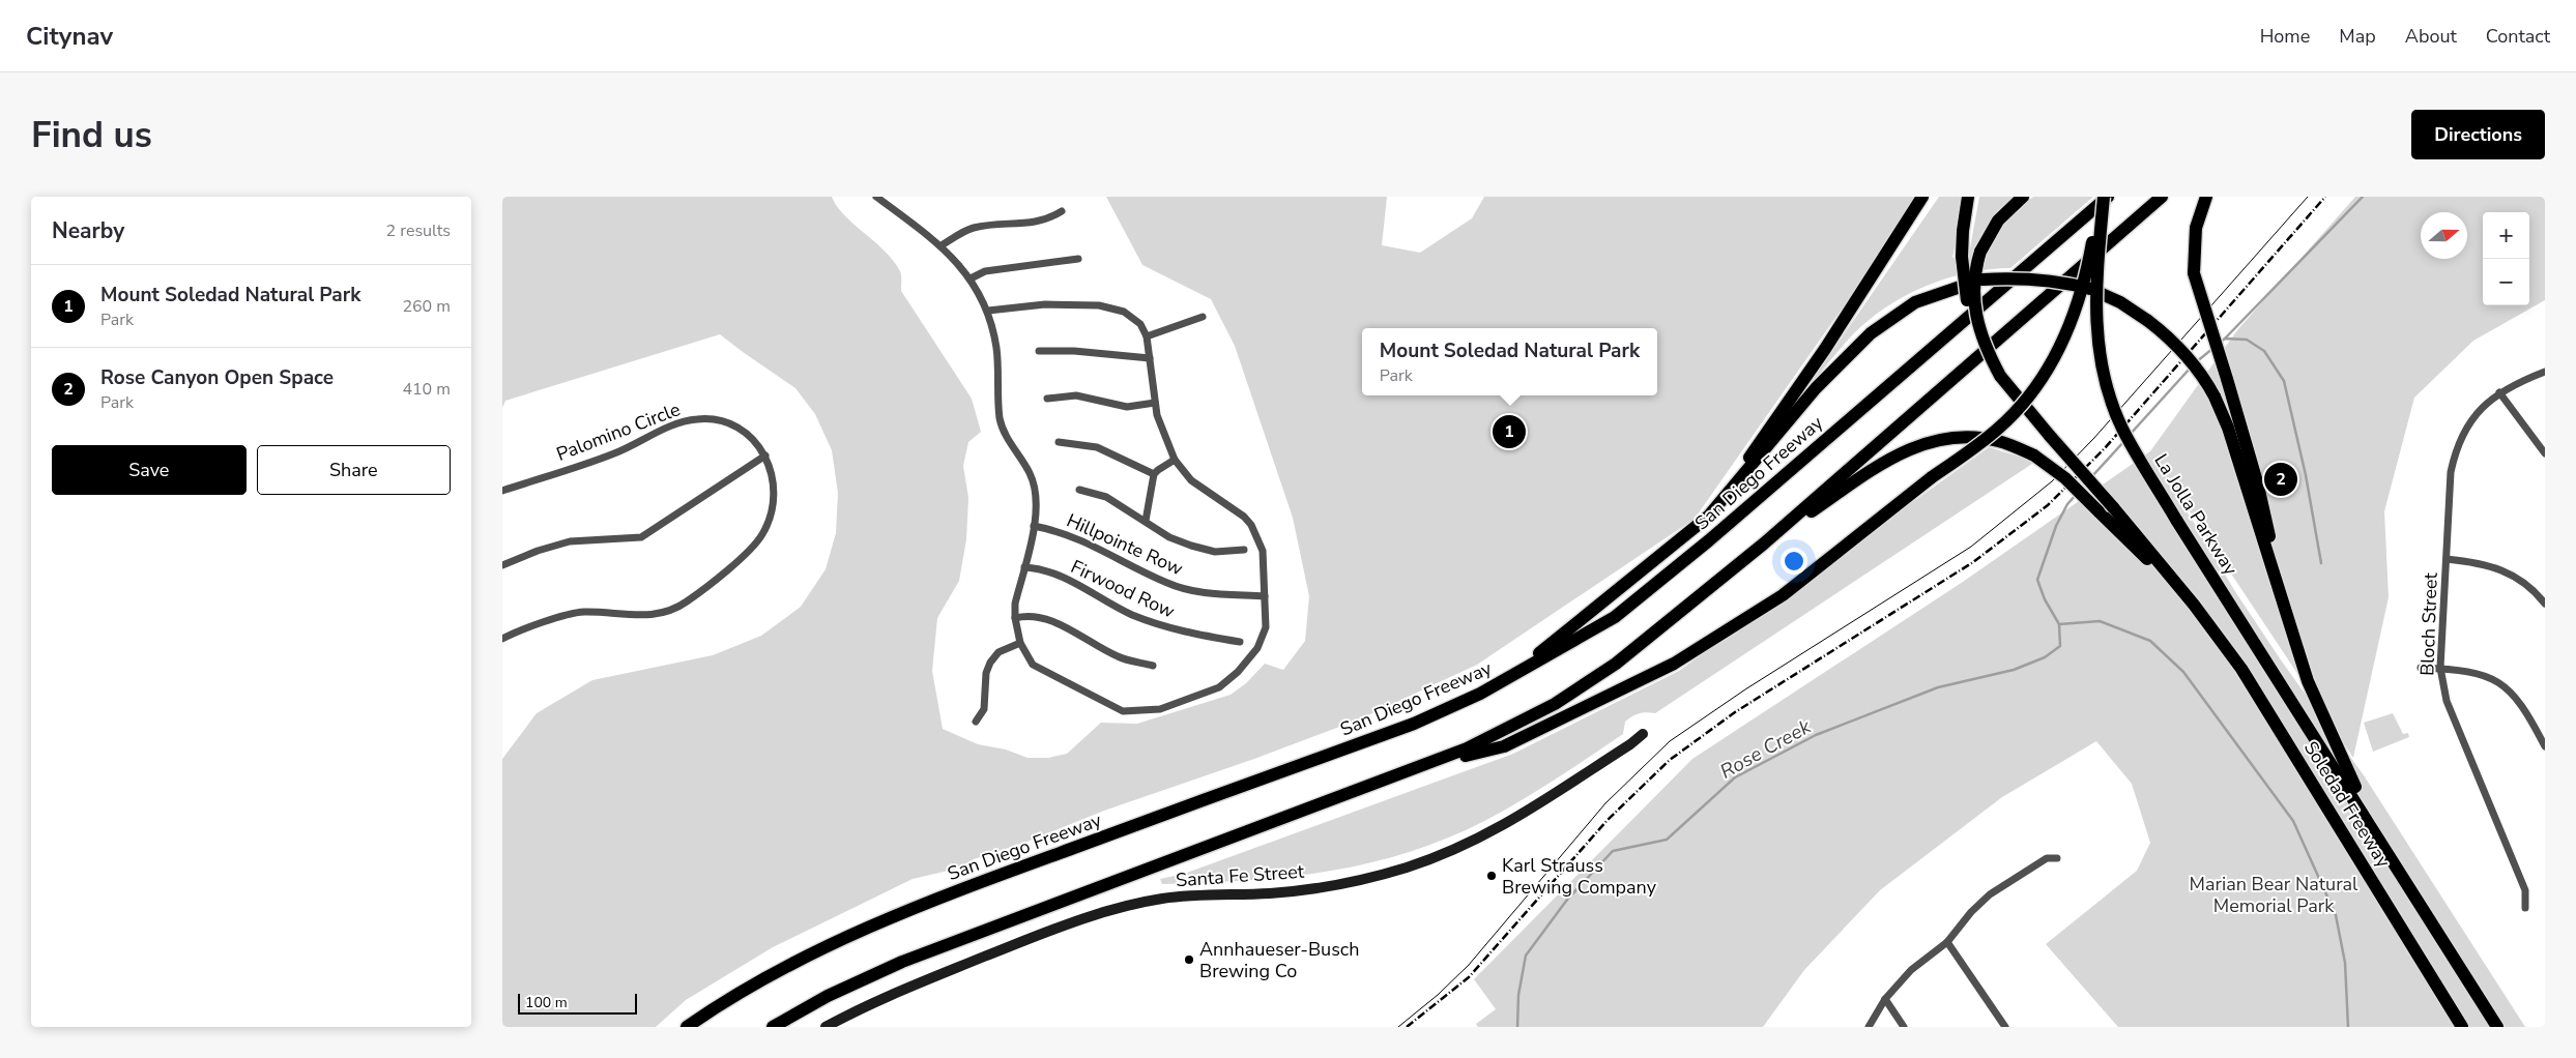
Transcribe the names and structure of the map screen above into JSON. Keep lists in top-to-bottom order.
{
  "streets": {
    "highway": ["San Diego Freeway", "La Jolla Parkway", "Soledad Freeway"],
    "street": [
      "Palomino Circle",
      "Hillpointe Row",
      "Firwood Row",
      "Bloch Street",
      "Santa Fe Street"
    ]
  },
  "crossings": [
    ["La Jolla Parkway", "Soledad Freeway"]
  ],
  "water": ["Rose Creek"],
  "parks": ["Marian Bear Natural Memorial Park"],
  "places": ["Karl Strauss Brewing Company", "Annhaueser-Busch Brewing Co"],
  "scale_bar": "100 m",
  "north": "right",
  "page": {
    "header": "Citynav",
    "nav": [
      "Home",
      "Map",
      "About",
      "Contact"
    ],
    "buttons": [
      "Directions",
      ["Save", "Share"]
    ],
    "title": "Find us",
    "heading": ["Nearby", "2 results"],
    "map_buttons": ["+", "−"],
    "list": [
      {
        "mark": "1",
        "name": "Mount Soledad Natural Park",
        "note": "Park",
        "value": "260 m"
      },
      {
        "mark": "2",
        "name": "Rose Canyon Open Space",
        "note": "Park",
        "value": "410 m"
      }
    ],
    "popup": ["Mount Soledad Natural Park", "Park"],
    "pins": ["1", "2"],
    "scale": "100 m"
  }
}
